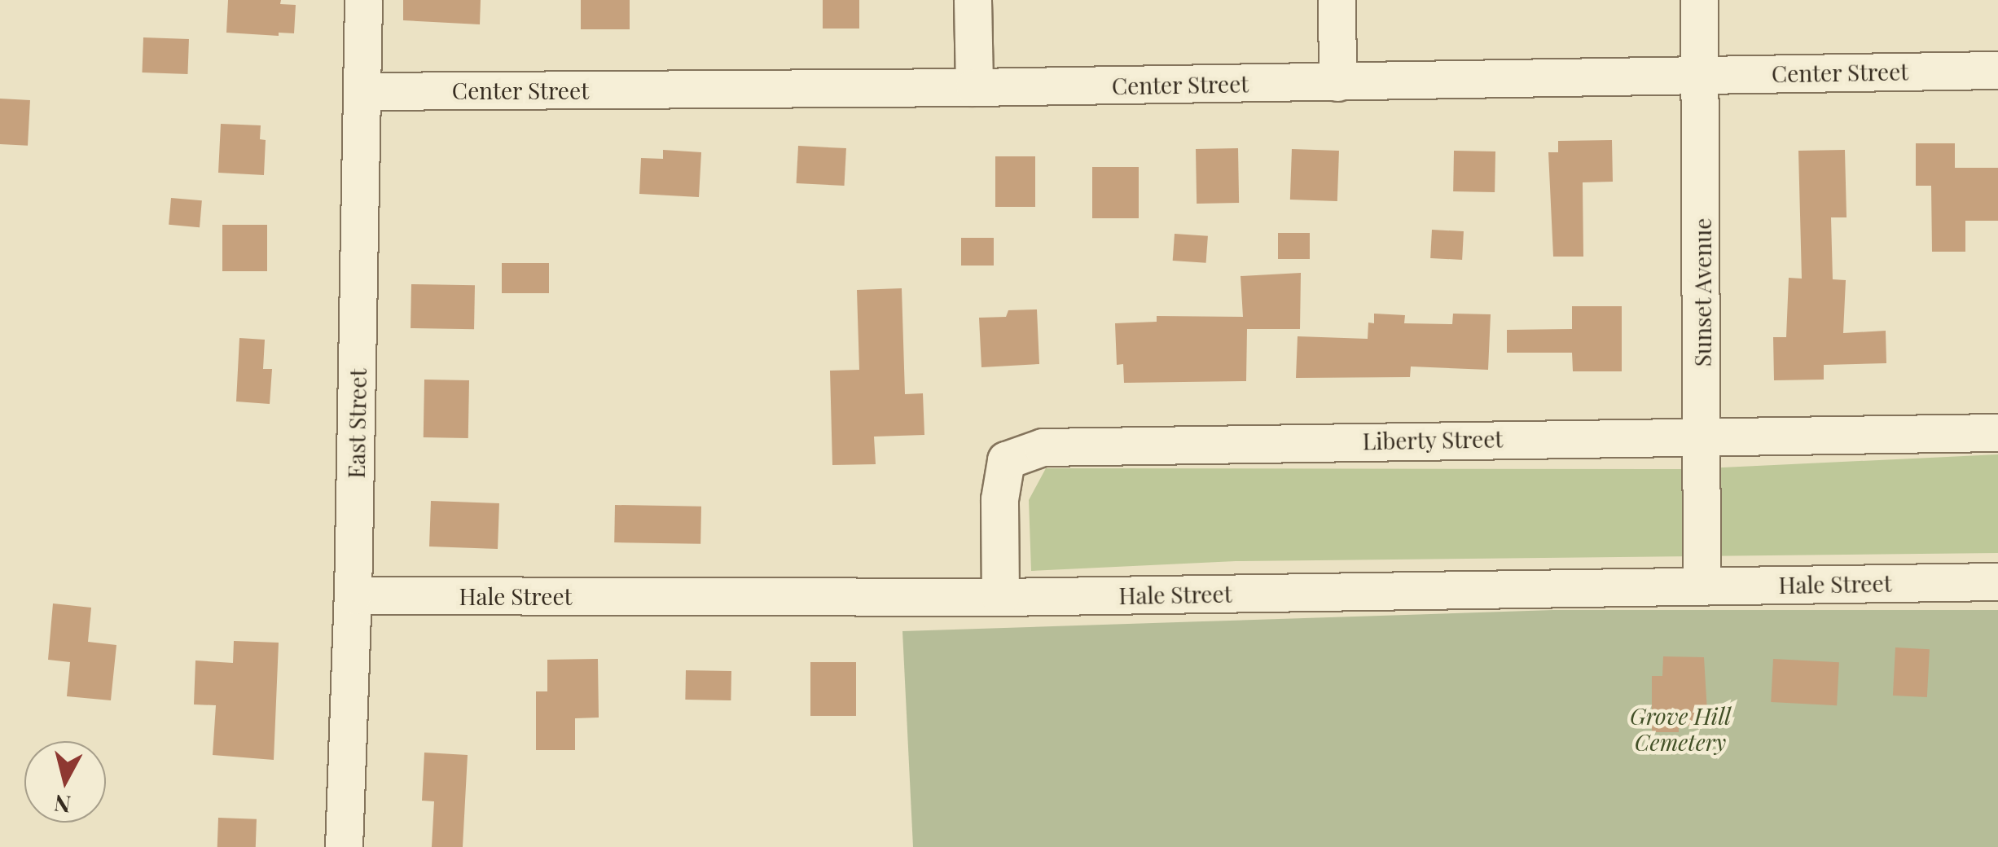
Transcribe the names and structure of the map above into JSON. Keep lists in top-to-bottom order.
{
  "streets": {
    "street": [
      "Center Street",
      "Sunset Avenue",
      "East Street",
      "Liberty Street",
      "Hale Street"
    ]
  },
  "crossings": [
    ["Center Street", "Sunset Avenue"],
    ["Center Street", "East Street"],
    ["Sunset Avenue", "Liberty Street"],
    ["Sunset Avenue", "Hale Street"],
    ["East Street", "Hale Street"],
    ["Liberty Street", "Hale Street"]
  ],
  "parks": ["Grove Hill Cemetery"],
  "north": "bottom"
}
